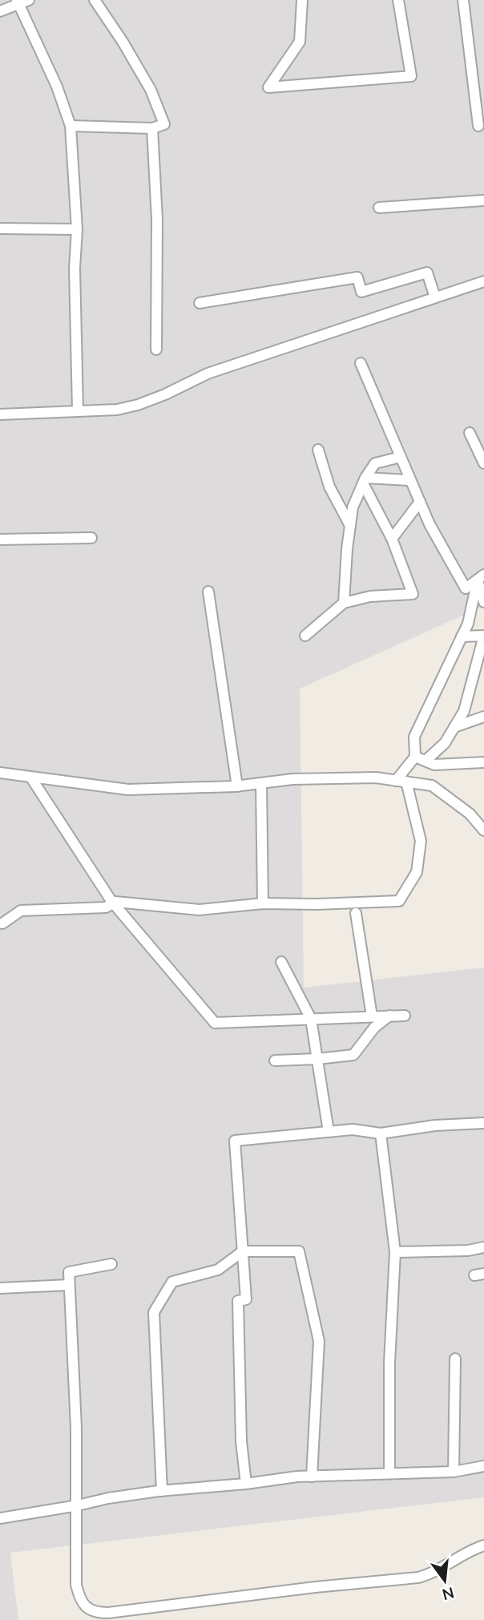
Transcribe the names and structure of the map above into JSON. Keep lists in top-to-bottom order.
{
  "north": "bottom"
}
